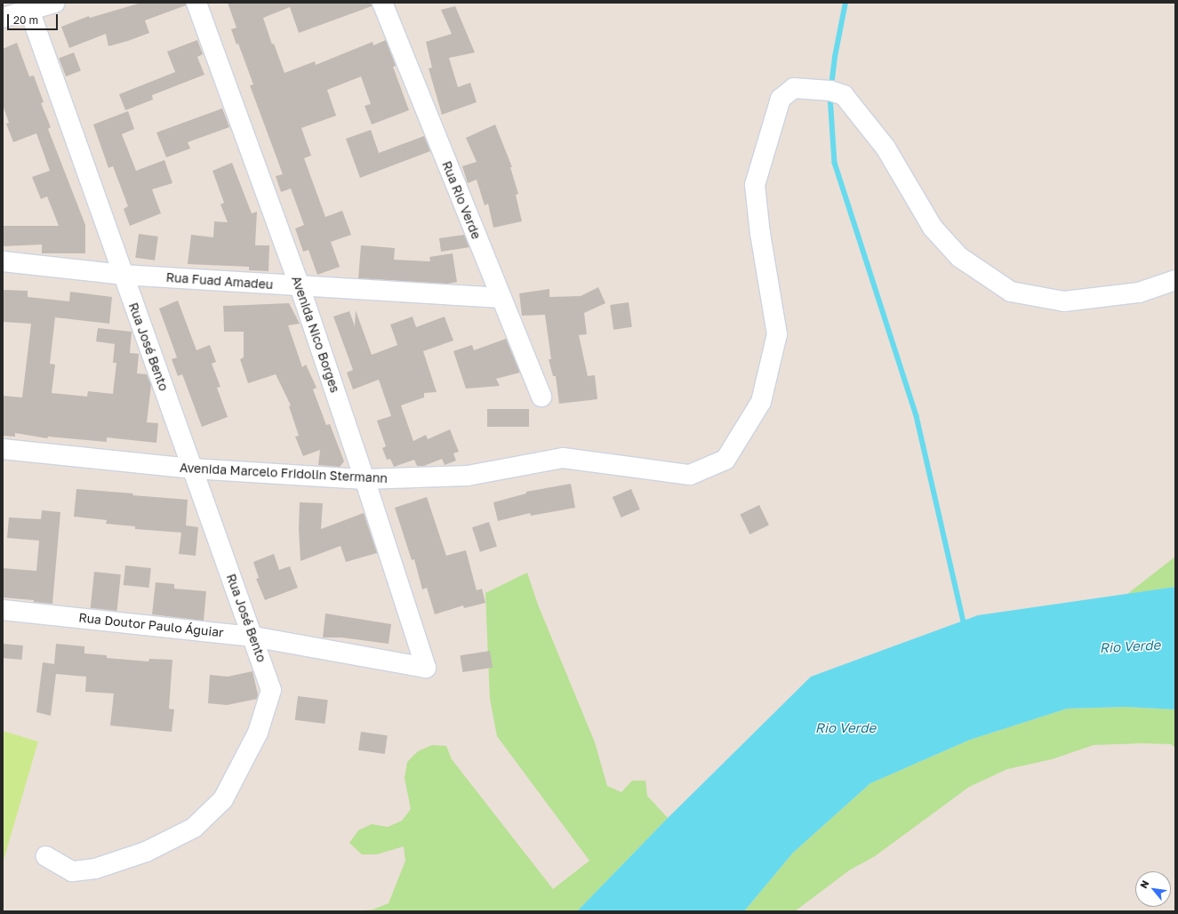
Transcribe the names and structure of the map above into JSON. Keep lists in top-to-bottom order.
{
  "streets": {
    "street": [
      "Rua Rio Verde",
      "Rua Fuad Amadeu",
      "Avenida Nico Borges",
      "Rua José Bento",
      "Avenida Marcelo Fridolin Stermann",
      "Rua Doutor Paulo Águiar"
    ]
  },
  "crossings": [
    ["Rua Rio Verde", "Rua Fuad Amadeu"],
    ["Rua Fuad Amadeu", "Avenida Nico Borges"],
    ["Rua Fuad Amadeu", "Rua José Bento"],
    ["Avenida Nico Borges", "Avenida Marcelo Fridolin Stermann"],
    ["Avenida Nico Borges", "Rua Doutor Paulo Águiar"],
    ["Rua José Bento", "Avenida Marcelo Fridolin Stermann"],
    ["Rua José Bento", "Rua Doutor Paulo Águiar"]
  ],
  "water": ["Rio Verde"],
  "scale_bar": "20 m",
  "north": "top left"
}
